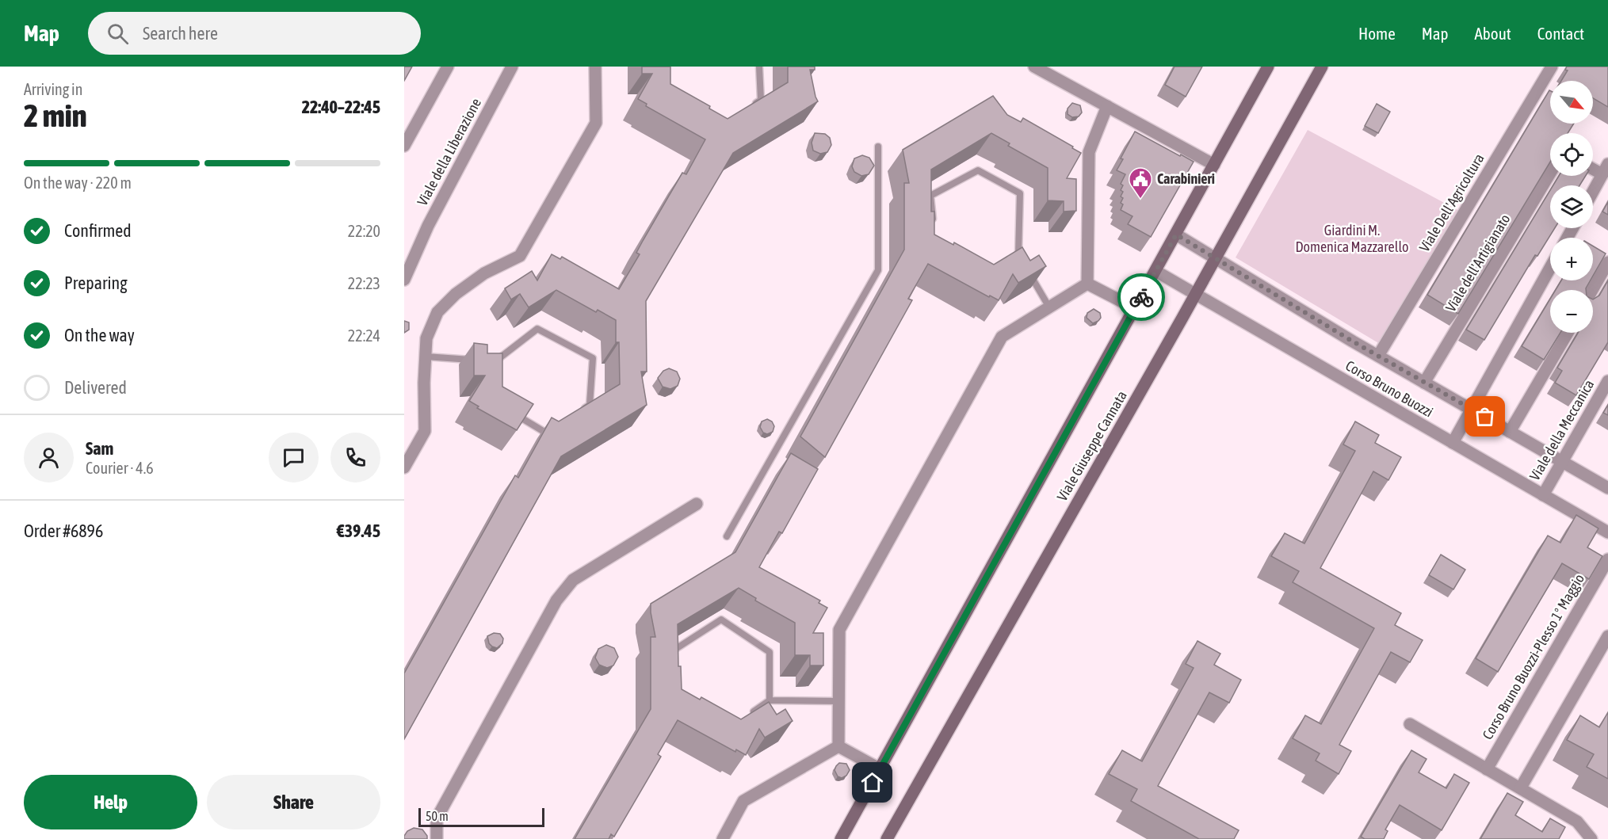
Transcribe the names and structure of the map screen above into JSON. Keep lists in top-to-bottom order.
{
  "streets": {
    "street": [
      "Viale della Liberazione",
      "Viale Dell'Agricoltura",
      "Viale dell'Artigianato",
      "Corso Bruno Buozzi",
      "Viale della Meccanica",
      "Viale Giuseppe Cannata",
      "Corso Bruno Buozzi-Plesso 1° Maggio"
    ]
  },
  "crossings": [
    ["Viale Dell'Agricoltura", "Corso Bruno Buozzi"],
    ["Viale dell'Artigianato", "Corso Bruno Buozzi"],
    ["Corso Bruno Buozzi", "Viale della Meccanica"],
    ["Corso Bruno Buozzi", "Viale Giuseppe Cannata"]
  ],
  "parks": ["Giardini M. Domenica Mazzarello"],
  "places": {
    "public building": ["Carabinieri"]
  },
  "scale_bar": "50 m",
  "north": "bottom right",
  "page": {
    "header": "Map",
    "search": "Search here",
    "nav": [
      "Home",
      "Map",
      "About",
      "Contact"
    ],
    "heading": ["2 min", "Arriving in", "22:40–22:45"],
    "panel": [
      "Sam",
      "Courier · 4.6",
      "Order #6896",
      "€39.45"
    ],
    "map_buttons": ["+", "−"],
    "bar": "On the way · 220 m",
    "list": [
      ["Confirmed", "22:20"],
      ["Preparing", "22:23"],
      ["On the way", "22:24"],
      "Delivered"
    ],
    "buttons": ["Help", "Share"],
    "scale": "50 m"
  }
}
